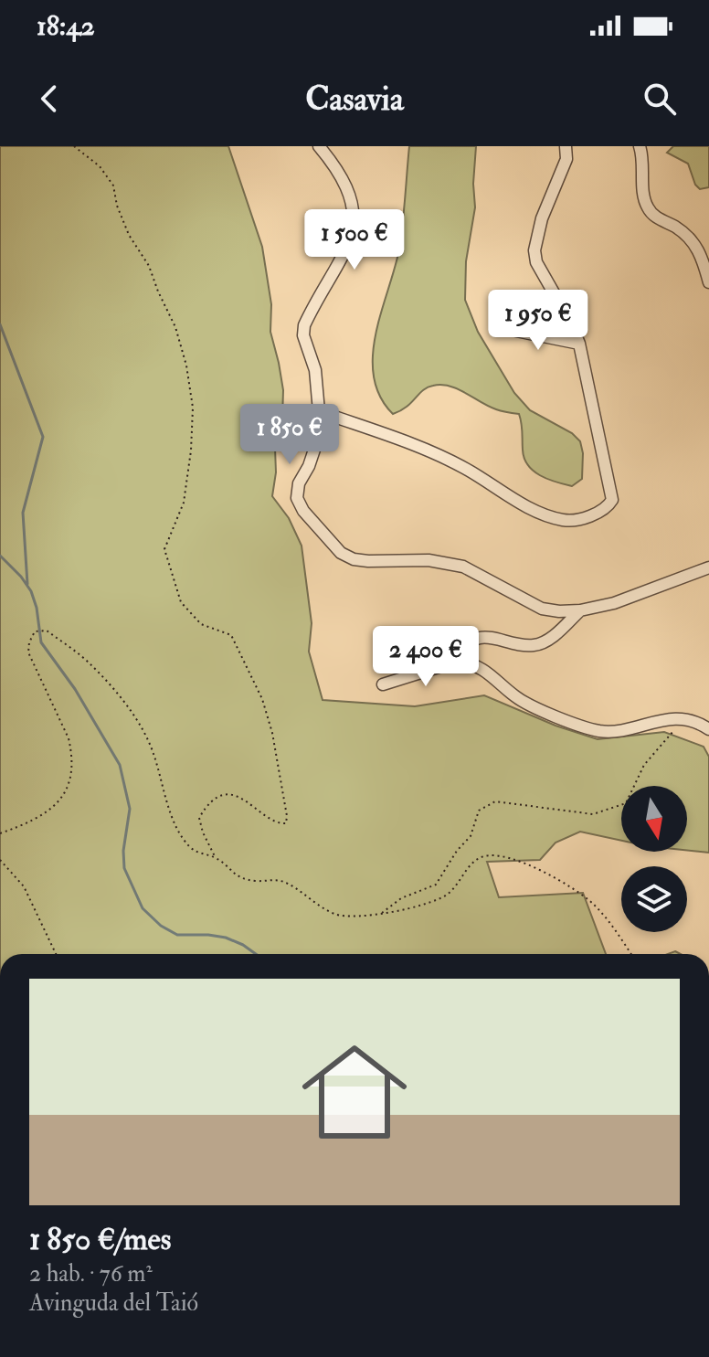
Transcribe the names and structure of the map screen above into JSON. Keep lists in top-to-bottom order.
{
  "north": "bottom",
  "page": {
    "status": "18:42",
    "header": "Casavia",
    "price": [
      "1 500 €",
      "1 950 €",
      "1 850 €",
      "2 400 €"
    ],
    "list": [
      {
        "name": "1 850 €/mes",
        "note": "2 hab. · 76 m² · Avinguda del Taió"
      }
    ]
  }
}
